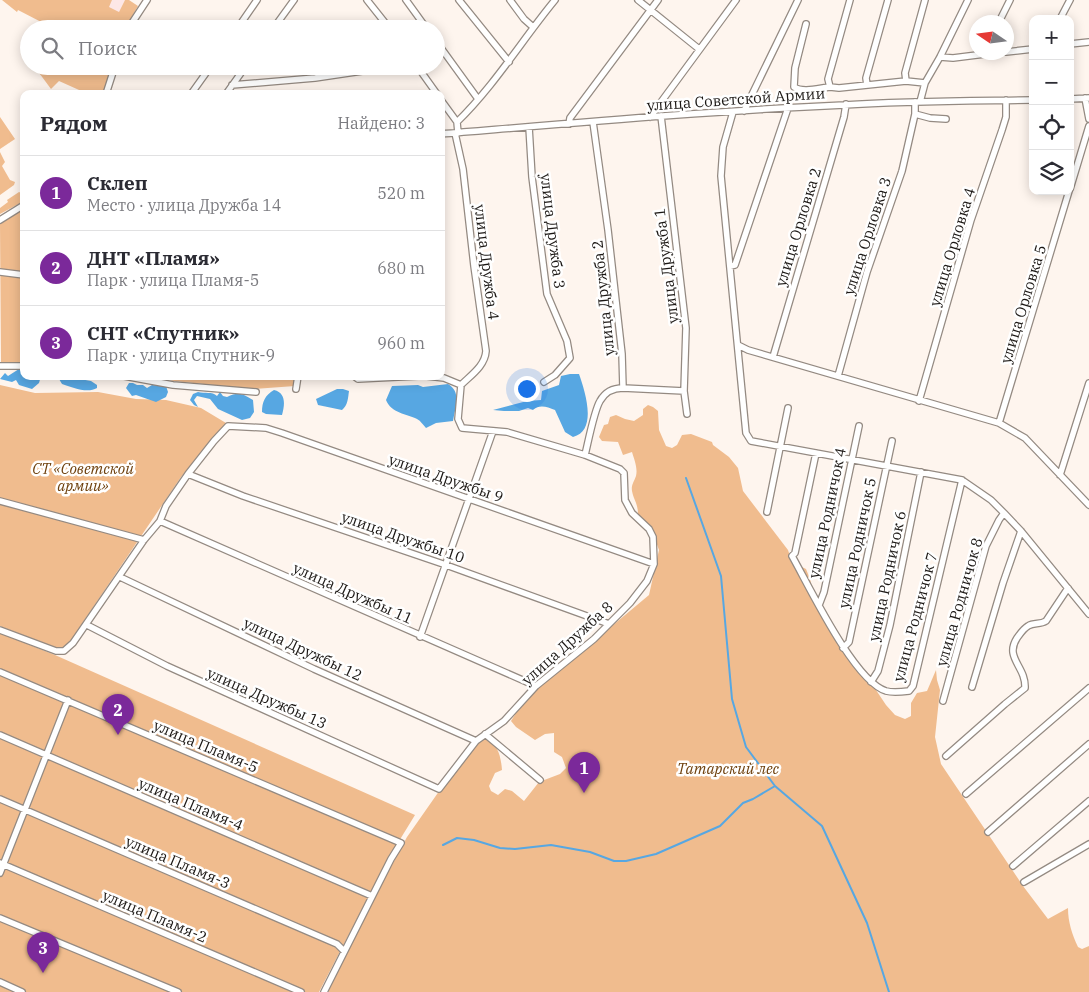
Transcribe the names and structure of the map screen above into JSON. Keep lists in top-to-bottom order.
{
  "streets": {
    "street": [
      "улица Советской Армии",
      "улица Орловка 2",
      "улица Дружба 3",
      "улица Орловка 3",
      "улица Орловка 4",
      "улица Дружба 4",
      "улица Дружба 1",
      "улица Дружба 2",
      "улица Орловка 5",
      "улица Дружбы 9",
      "улица Родничок 4",
      "улица Дружбы 10",
      "улица Родничок 5",
      "улица Родничок 6",
      "улица Дружбы 11",
      "улица Родничок 8",
      "улица Родничок 7",
      "улица Дружба 8",
      "улица Дружбы 12",
      "улица Дружбы 13",
      "улица Пламя-5",
      "улица Пламя-4",
      "улица Пламя-3",
      "улица Пламя-2"
    ]
  },
  "crossings": [
    ["улица Советской Армии", "улица Орловка 2"],
    ["улица Советской Армии", "улица Дружба 3"],
    ["улица Советской Армии", "улица Орловка 3"],
    ["улица Советской Армии", "улица Орловка 4"],
    ["улица Советской Армии", "улица Дружба 4"],
    ["улица Советской Армии", "улица Дружба 1"],
    ["улица Советской Армии", "улица Дружба 2"],
    ["улица Дружба 4", "улица Дружба 8"],
    ["улица Дружбы 9", "улица Дружбы 10"],
    ["улица Дружбы 9", "улица Дружба 8"],
    ["улица Родничок 4", "улица Родничок 7"],
    ["улица Дружбы 10", "улица Дружба 8"],
    ["улица Родничок 5", "улица Родничок 7"],
    ["улица Родничок 6", "улица Родничок 7"],
    ["улица Дружбы 11", "улица Дружба 8"],
    ["улица Дружба 8", "улица Дружбы 12"],
    ["улица Дружба 8", "улица Дружбы 13"],
    ["улица Пламя-5", "улица Пламя-4"]
  ],
  "parks": ["СТ «Советской армии»", "Татарский лес"],
  "north": "left",
  "page": {
    "map_buttons": ["+", "−"],
    "search": "Поиск",
    "heading": ["Рядом", "Найдено: 3"],
    "list": [
      {
        "mark": "1",
        "name": "Склеп",
        "note": "Место · улица Дружба 14",
        "value": "520 m"
      },
      {
        "mark": "2",
        "name": "ДНТ «Пламя»",
        "note": "Парк · улица Пламя-5",
        "value": "680 m"
      },
      {
        "mark": "3",
        "name": "СНТ «Спутник»",
        "note": "Парк · улица Спутник-9",
        "value": "960 m"
      }
    ],
    "pins": ["2", "1", "3"]
  }
}
